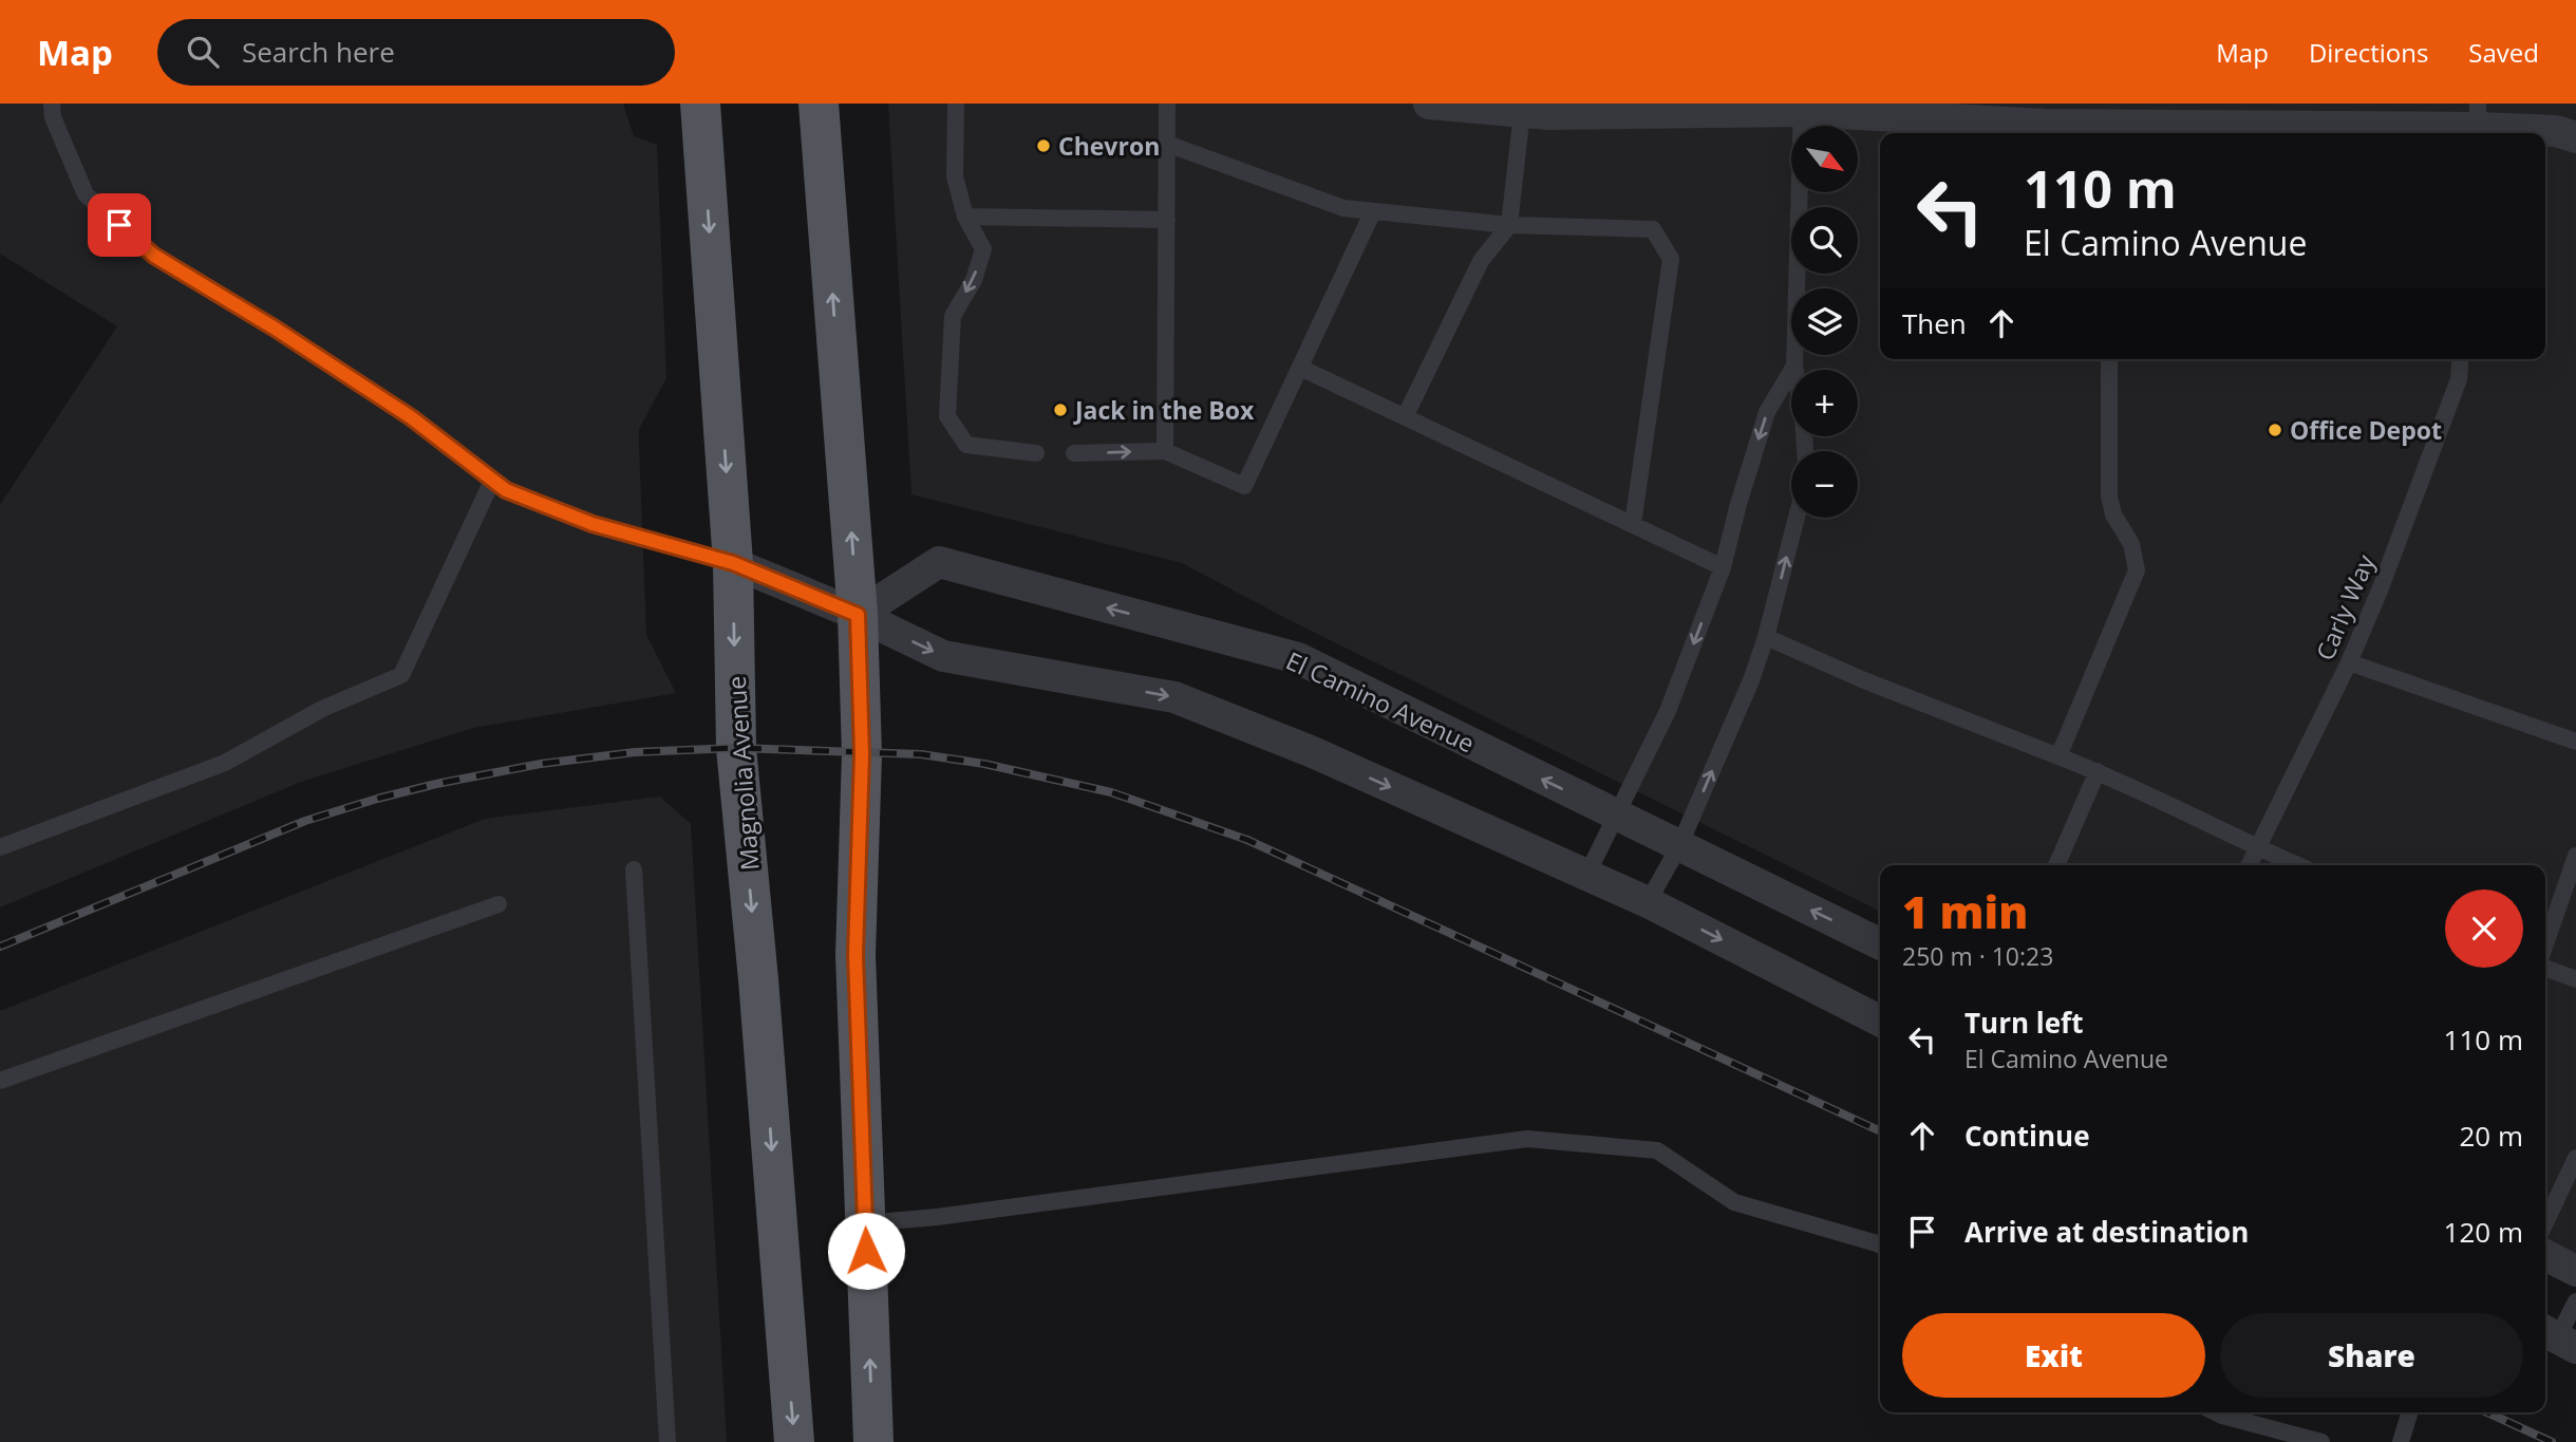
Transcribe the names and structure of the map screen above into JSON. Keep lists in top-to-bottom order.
{
  "streets": {
    "main road": ["Magnolia Avenue"],
    "street": ["El Camino Avenue"],
    "lane": ["Carly Way"]
  },
  "places": ["Chevron", "Jack in the Box", "Office Depot"],
  "north": "bottom right",
  "page": {
    "header": "Map",
    "search": "Search here",
    "nav": ["Map", "Directions", "Saved"],
    "map_buttons": ["+", "−"],
    "turn": ["110 m", "El Camino Avenue"],
    "then": "Then",
    "heading": ["1 min", "250 m · 10:23"],
    "list": [
      {
        "name": "Turn left",
        "note": "El Camino Avenue",
        "value": "110 m"
      },
      {
        "name": "Continue",
        "value": "20 m"
      },
      {
        "name": "Arrive at destination",
        "value": "120 m"
      }
    ],
    "buttons": ["Exit", "Share"]
  }
}
